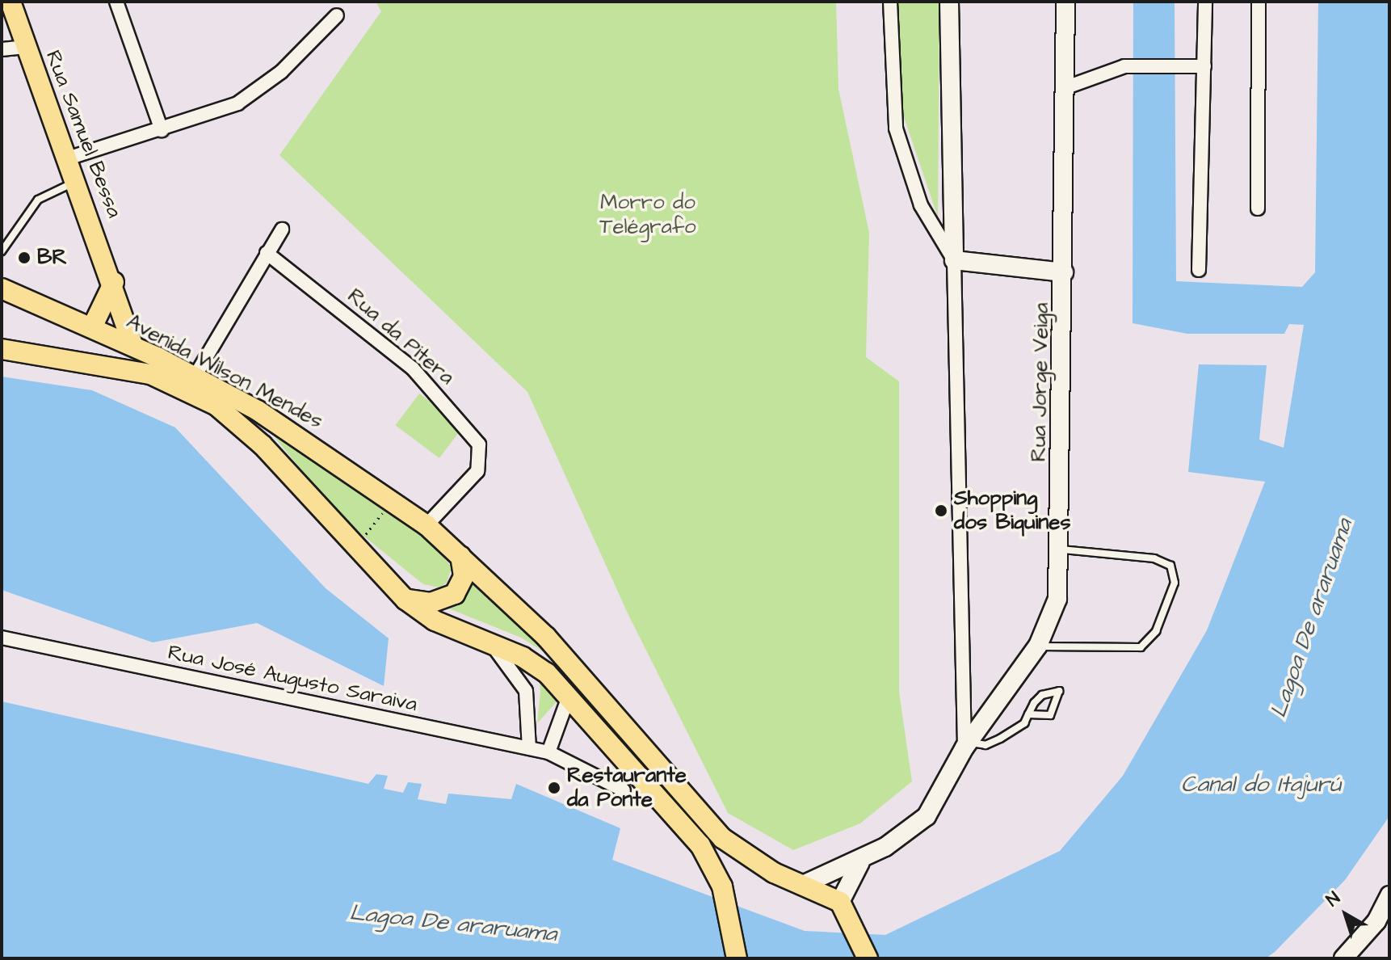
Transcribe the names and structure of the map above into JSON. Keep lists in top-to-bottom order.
{
  "streets": {
    "main road": ["Rua Samuel Bessa", "Avenida Wilson Mendes", "Rua Jorge Veiga"],
    "street": ["Rua da Pitera", "Rua José Augusto Saraiva"]
  },
  "crossings": [
    ["Rua Samuel Bessa", "Avenida Wilson Mendes"],
    ["Rua da Pitera", "Avenida Wilson Mendes"],
    ["Avenida Wilson Mendes", "Rua Jorge Veiga"]
  ],
  "water": ["Lagoa De araruama", "Canal do Itajurú"],
  "parks": ["Morro do Telégrafo"],
  "places": ["BR", "Shopping dos Biquines", "Restaurante da Ponte"],
  "north": "top left"
}
